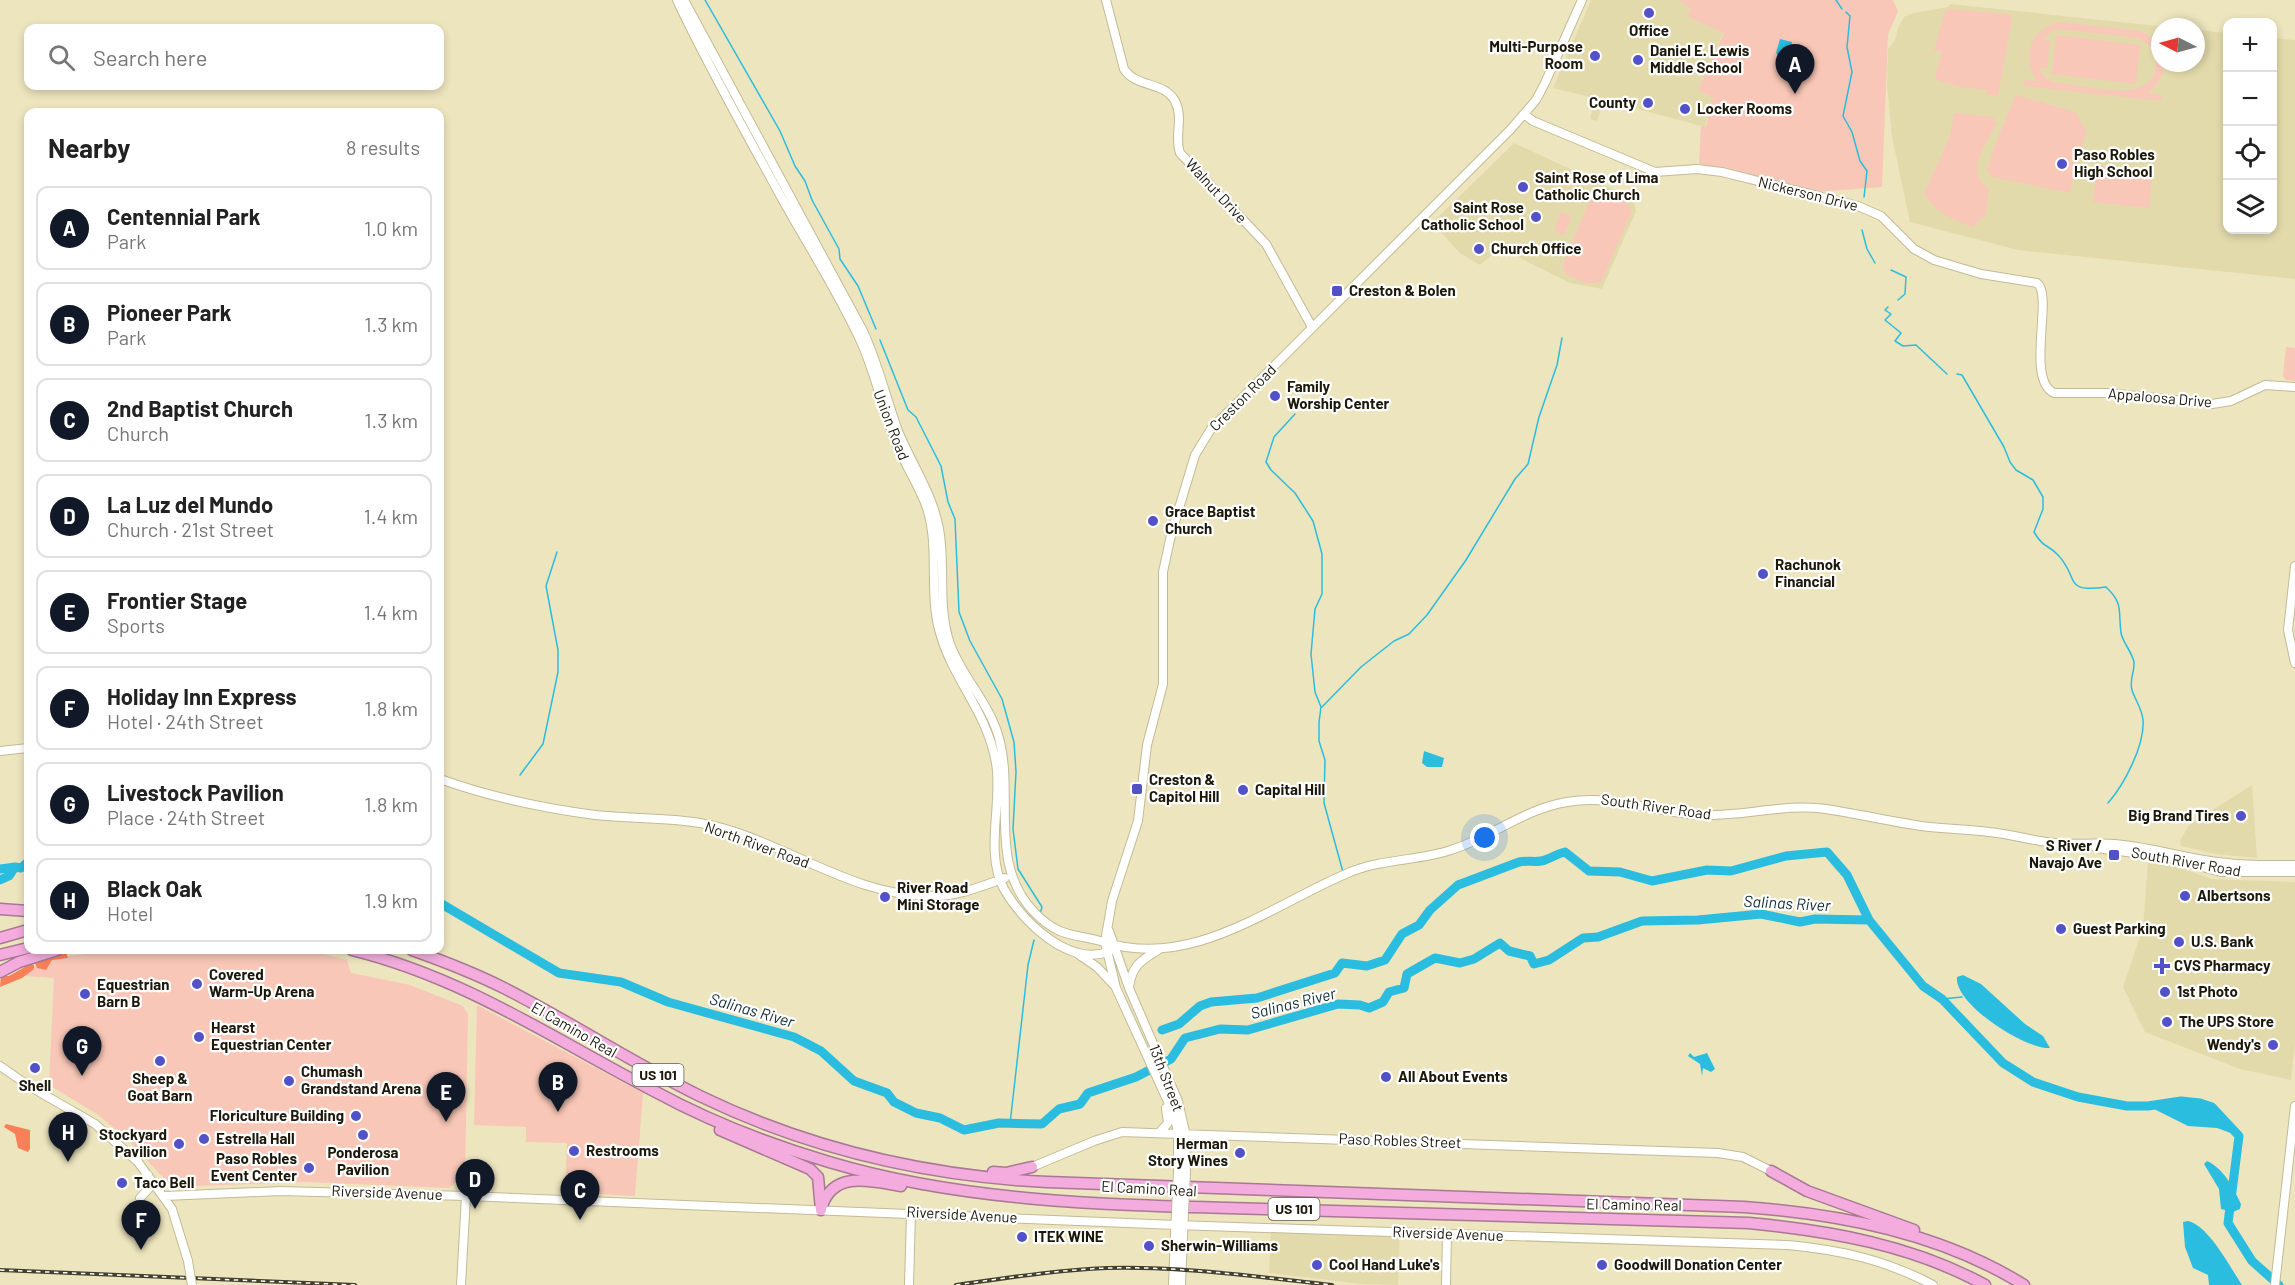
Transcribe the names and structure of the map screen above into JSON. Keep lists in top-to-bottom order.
{
  "streets": {
    "highway": ["El Camino Real", "US 101"],
    "main road": [
      "Walnut Drive",
      "Nickerson Drive",
      "Creston Road",
      "Appaloosa Drive",
      "Union Road",
      "South River Road",
      "North River Road",
      "13th Street",
      "Paso Robles Street",
      "Riverside Avenue"
    ]
  },
  "crossings": [
    ["Walnut Drive", "Creston Road"],
    ["Nickerson Drive", "Creston Road"],
    ["Nickerson Drive", "Appaloosa Drive"],
    ["Creston Road", "South River Road"],
    ["Creston Road", "13th Street"],
    ["Union Road", "North River Road"],
    ["South River Road", "13th Street"],
    ["13th Street", "Paso Robles Street"],
    ["13th Street", "Riverside Avenue"]
  ],
  "water": ["Salinas River"],
  "places": {
    "other": [
      "Office",
      "Multi-Purpose Room",
      "Daniel E. Lewis Middle School",
      "County",
      "Locker Rooms",
      "Paso Robles High School",
      "Saint Rose of Lima Catholic Church",
      "Saint Rose Catholic School",
      "Church Office",
      "Family Worship Center",
      "Grace Baptist Church",
      "Rachunok Financial",
      "Capital Hill",
      "Big Brand Tires",
      "Albertsons",
      "River Road Mini Storage",
      "Guest Parking",
      "U.S. Bank",
      "Covered Warm-Up Arena",
      "1st Photo",
      "Equestrian Barn B",
      "The UPS Store",
      "Hearst Equestrian Center",
      "Wendy's",
      "Sheep & Goat Barn",
      "Shell",
      "All About Events",
      "Chumash Grandstand Arena",
      "Floriculture Building",
      "Ponderosa Pavilion",
      "Estrella Hall",
      "Stockyard Pavilion",
      "Restrooms",
      "Herman Story Wines",
      "Paso Robles Event Center",
      "Taco Bell",
      "ITEK WINE",
      "Sherwin-Williams",
      "Cool Hand Luke's",
      "Goodwill Donation Center"
    ],
    "transit": ["Creston & Bolen", "Creston & Capitol Hill", "S River / Navajo Ave"],
    "health": ["CVS Pharmacy"]
  },
  "north": "left",
  "page": {
    "map_buttons": ["+", "−"],
    "search": "Search here",
    "pins": [
      "A",
      "G",
      "B",
      "E",
      "H",
      "D",
      "C",
      "F"
    ],
    "heading": ["Nearby", "8 results"],
    "list": [
      {
        "mark": "A",
        "name": "Centennial Park",
        "note": "Park",
        "value": "1.0 km"
      },
      {
        "mark": "B",
        "name": "Pioneer Park",
        "note": "Park",
        "value": "1.3 km"
      },
      {
        "mark": "C",
        "name": "2nd Baptist Church",
        "note": "Church",
        "value": "1.3 km"
      },
      {
        "mark": "D",
        "name": "La Luz del Mundo",
        "note": "Church · 21st Street",
        "value": "1.4 km"
      },
      {
        "mark": "E",
        "name": "Frontier Stage",
        "note": "Sports",
        "value": "1.4 km"
      },
      {
        "mark": "F",
        "name": "Holiday Inn Express",
        "note": "Hotel · 24th Street",
        "value": "1.8 km"
      },
      {
        "mark": "G",
        "name": "Livestock Pavilion",
        "note": "Place · 24th Street",
        "value": "1.8 km"
      },
      {
        "mark": "H",
        "name": "Black Oak",
        "note": "Hotel",
        "value": "1.9 km"
      }
    ]
  }
}
